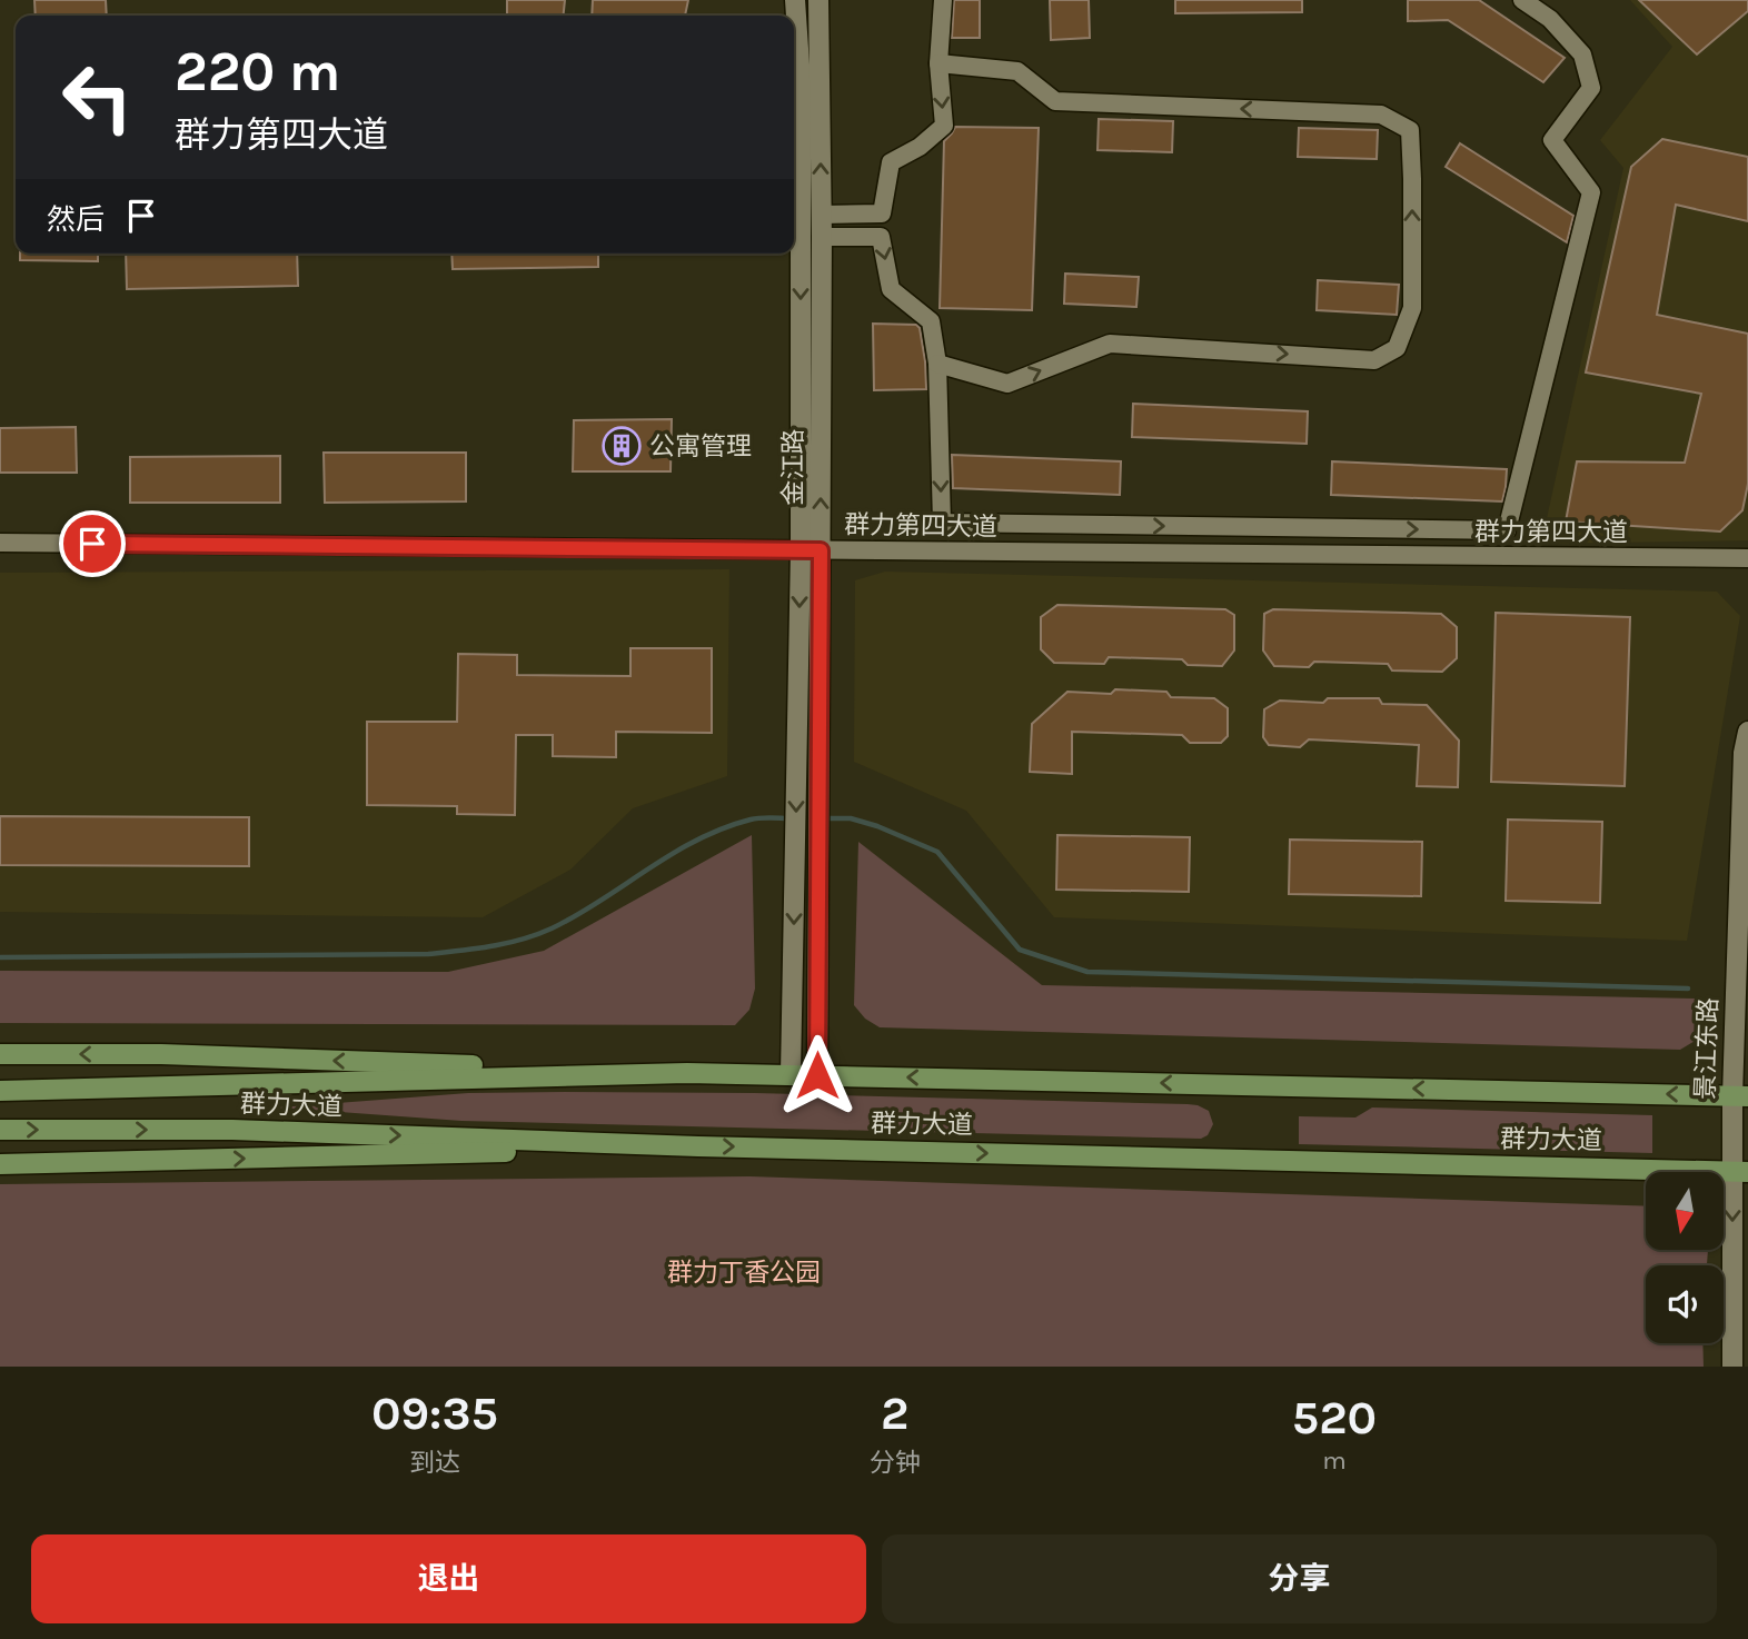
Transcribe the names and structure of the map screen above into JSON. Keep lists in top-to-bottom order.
{
  "streets": {
    "main road": ["群力大道"],
    "street": ["金江路", "群力第四大道", "景江东路"]
  },
  "crossings": [
    ["金江路", "群力第四大道"],
    ["金江路", "群力大道"],
    ["景江东路", "群力大道"]
  ],
  "parks": ["群力丁香公园"],
  "places": {
    "building": ["公寓管理"]
  },
  "north": "bottom",
  "page": {
    "turn": ["220 m", "群力第四大道"],
    "then": "然后",
    "eta": [
      "09:35",
      "到达",
      "2",
      "分钟",
      "520",
      "m"
    ],
    "buttons": ["退出", "分享"]
  }
}
